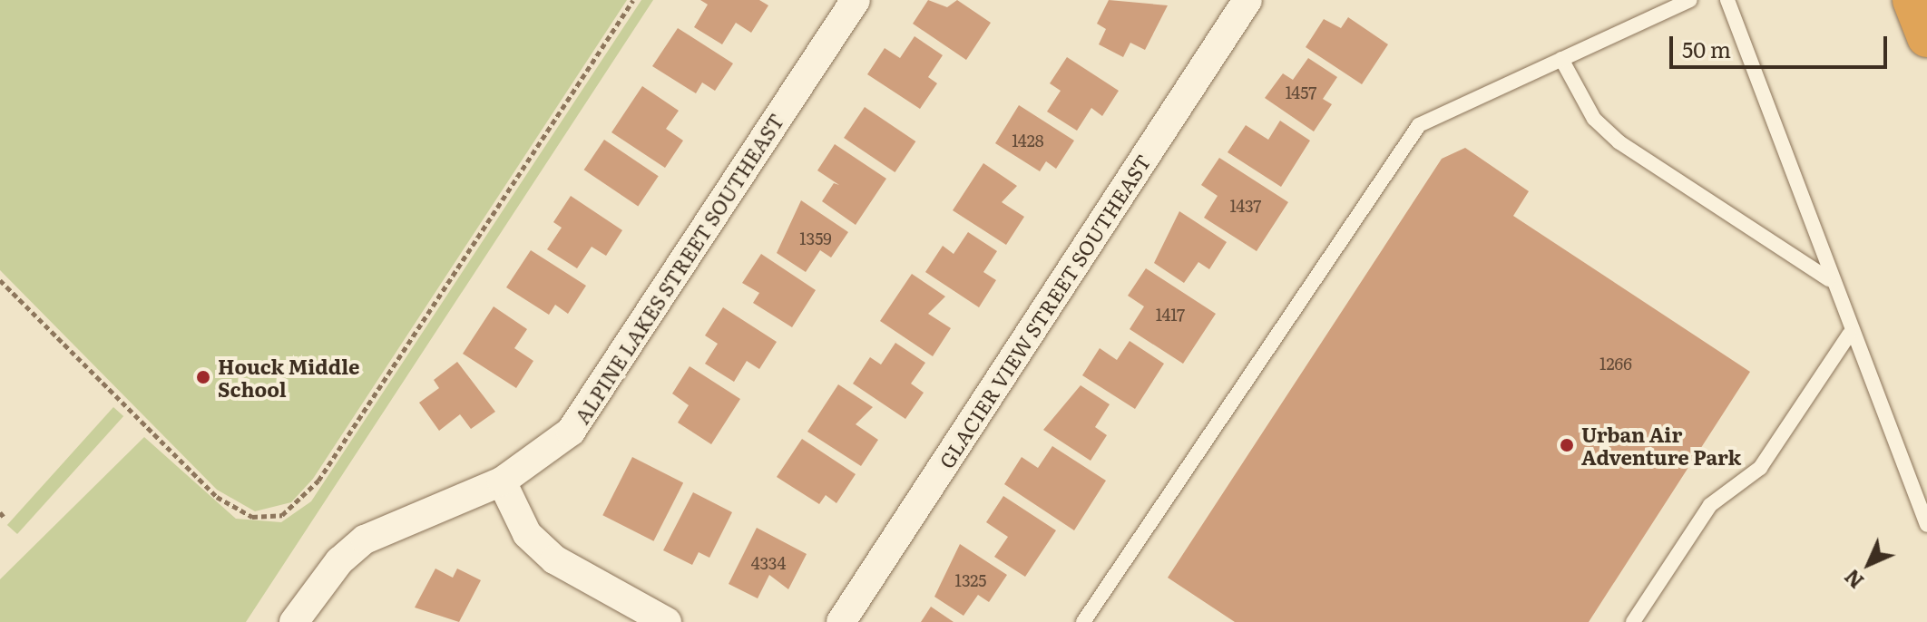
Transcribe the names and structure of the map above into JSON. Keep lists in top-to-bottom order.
{
  "streets": {
    "street": ["ALPINE LAKES STREET SOUTHEAST", "GLACIER VIEW STREET SOUTHEAST"]
  },
  "places": ["Houck Middle School", "Urban Air Adventure Park"],
  "house_numbers": [
    "1457",
    "1428",
    "1437",
    "1359",
    "1417",
    "1266",
    "4334",
    "1325"
  ],
  "scale_bar": "50 m",
  "north": "bottom left"
}
